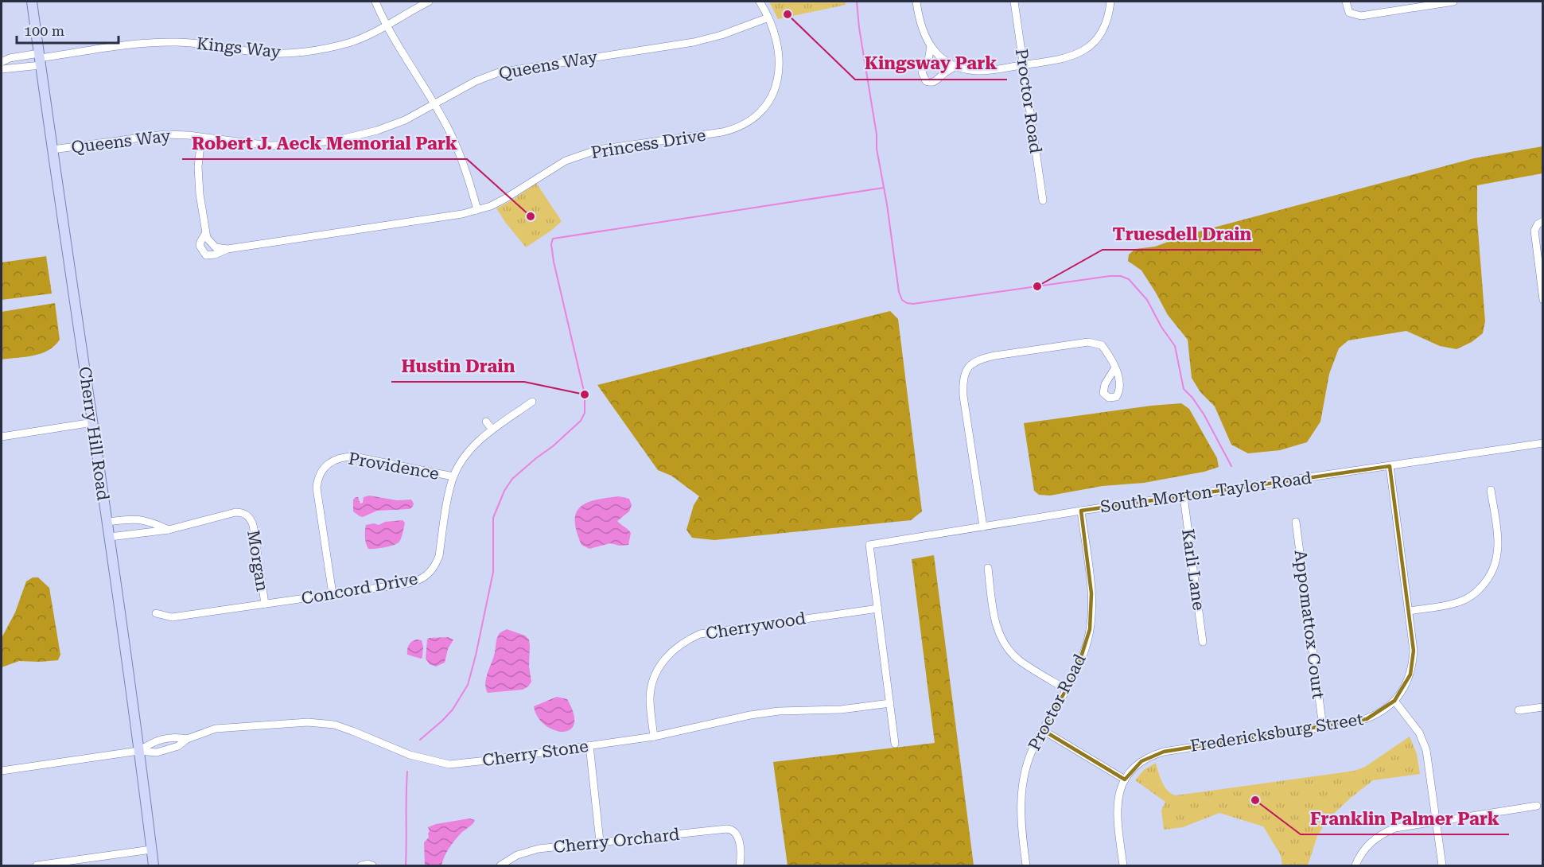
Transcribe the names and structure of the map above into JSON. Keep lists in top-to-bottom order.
{
  "streets": {
    "main road": ["Cherry Hill Road"],
    "street": [
      "Kings Way",
      "Queens Way",
      "Proctor Road",
      "Princess Drive",
      "Providence",
      "South Morton Taylor Road",
      "Morgan",
      "Karli Lane",
      "Concord Drive",
      "Appomattox Court",
      "Cherrywood",
      "Fredericksburg Street",
      "Cherry Stone",
      "Cherry Orchard"
    ]
  },
  "crossings": [
    ["Kings Way", "Cherry Hill Road"],
    ["Queens Way", "Princess Drive"],
    ["Queens Way", "Cherry Hill Road"],
    ["Proctor Road", "South Morton Taylor Road"],
    ["Cherry Hill Road", "Cherry Stone"],
    ["Providence", "Concord Drive"],
    ["South Morton Taylor Road", "Karli Lane"],
    ["South Morton Taylor Road", "Cherrywood"],
    ["South Morton Taylor Road", "Fredericksburg Street"],
    ["Morgan", "Concord Drive"],
    ["Appomattox Court", "Fredericksburg Street"],
    ["Cherrywood", "Cherry Stone"]
  ],
  "places": [
    "Kingsway Park",
    "Robert J. Aeck Memorial Park",
    "Truesdell Drain",
    "Hustin Drain",
    "Franklin Palmer Park"
  ],
  "scale_bar": "100 m"
}
